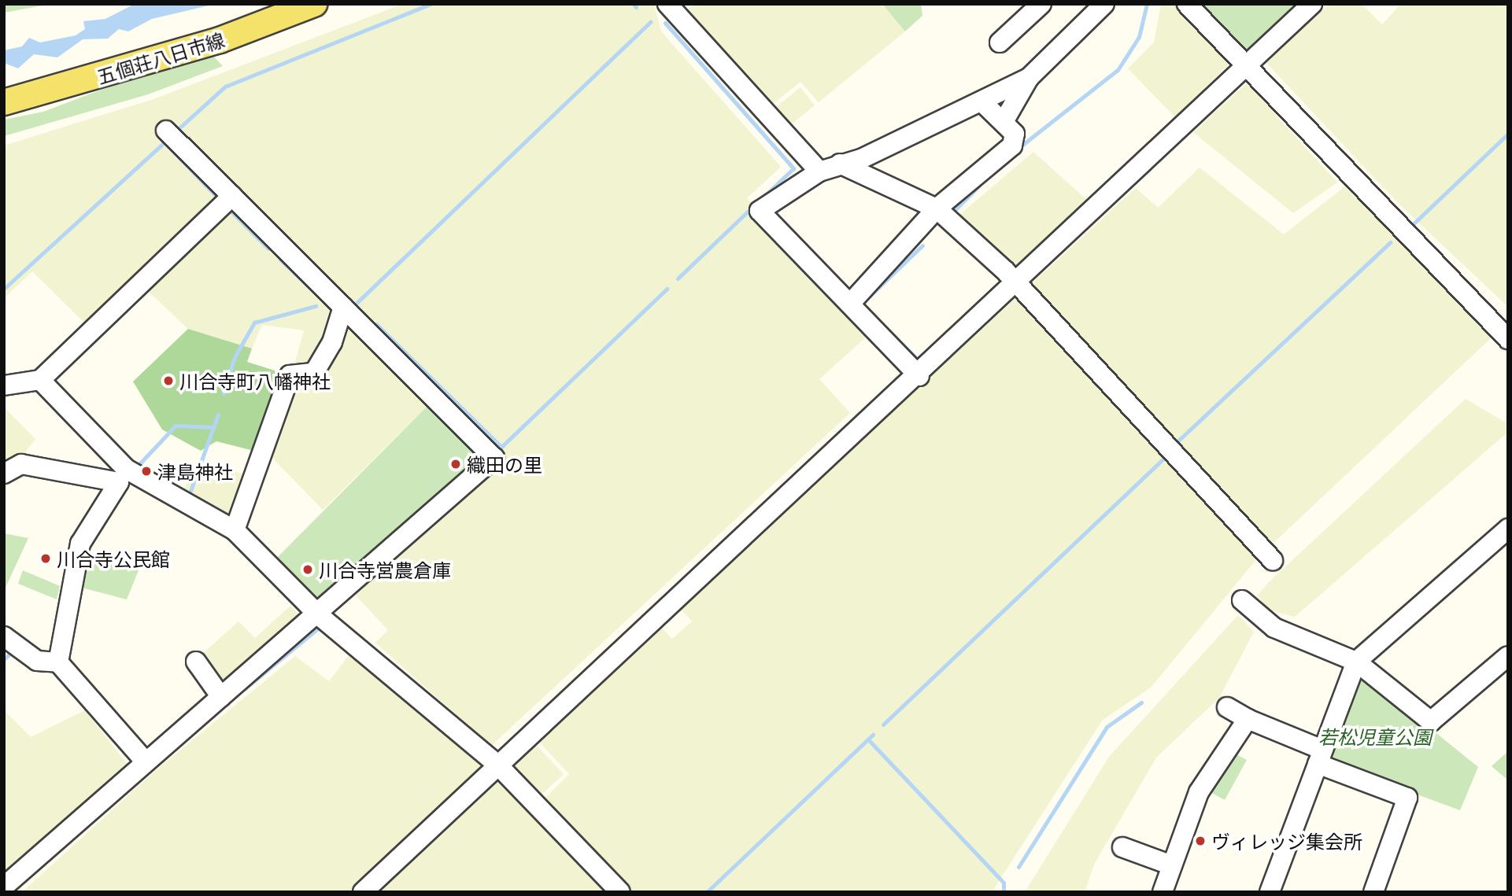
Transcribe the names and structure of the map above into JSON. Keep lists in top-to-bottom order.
{
  "streets": {
    "main road": ["五個荘八日市線"]
  },
  "parks": ["若松児童公園"],
  "places": [
    "川合寺町八幡神社",
    "織田の里",
    "津島神社",
    "川合寺公民館",
    "川合寺営農倉庫",
    "ヴィレッジ集会所"
  ]
}
